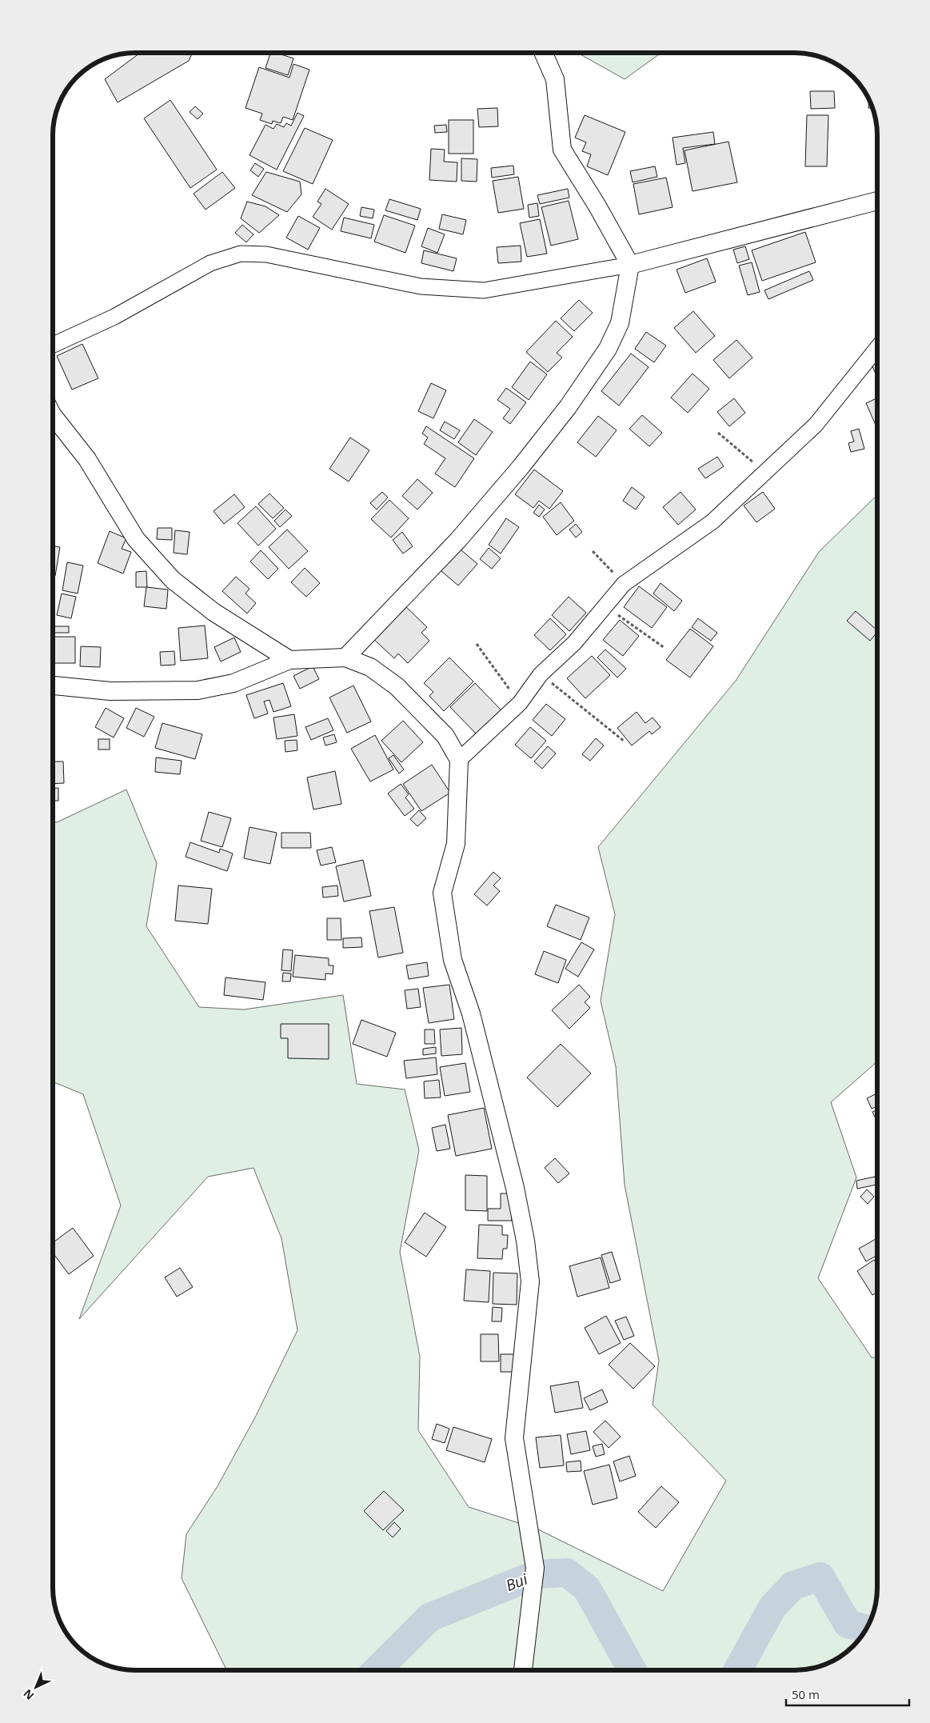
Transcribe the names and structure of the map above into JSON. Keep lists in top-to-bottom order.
{
  "water": ["Bui"],
  "scale_bar": "50 m",
  "north": "bottom left"
}
